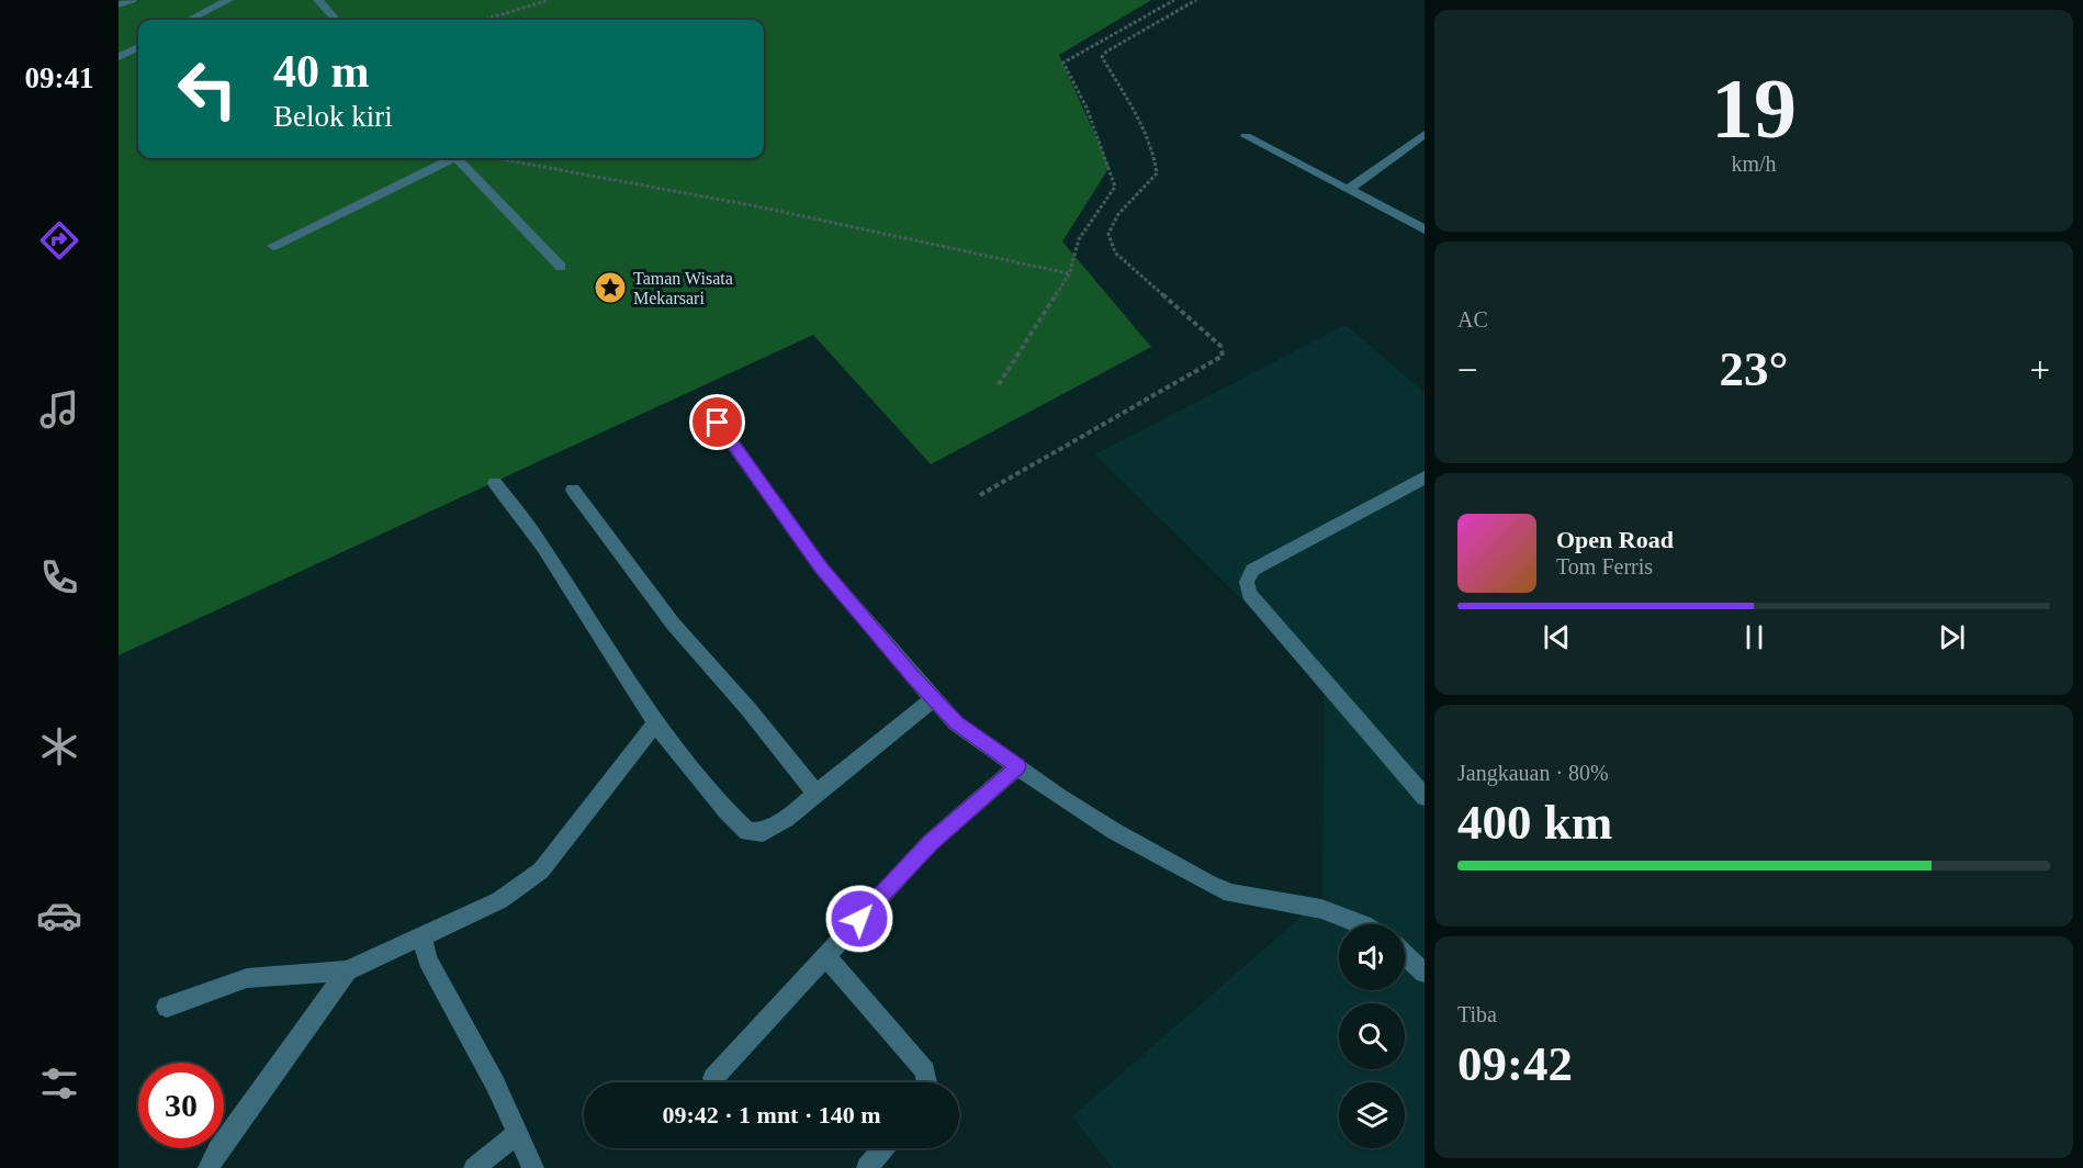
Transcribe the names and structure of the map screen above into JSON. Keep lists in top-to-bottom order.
{
  "places": {
    "place": ["Taman Wisata Mekarsari"]
  },
  "page": {
    "tabs": "09:41",
    "tile": [
      ["19", "km/h"],
      "AC",
      ["Jangkauan · 80%", "400 km"],
      ["Tiba", "09:42"]
    ],
    "turn": ["40 m", "Belok kiri"],
    "heat": ["−", "23°", "+"],
    "song": ["Open Road", "Tom Ferris"],
    "limit": "30",
    "trip": "09:42 · 1 mnt · 140 m"
  }
}
